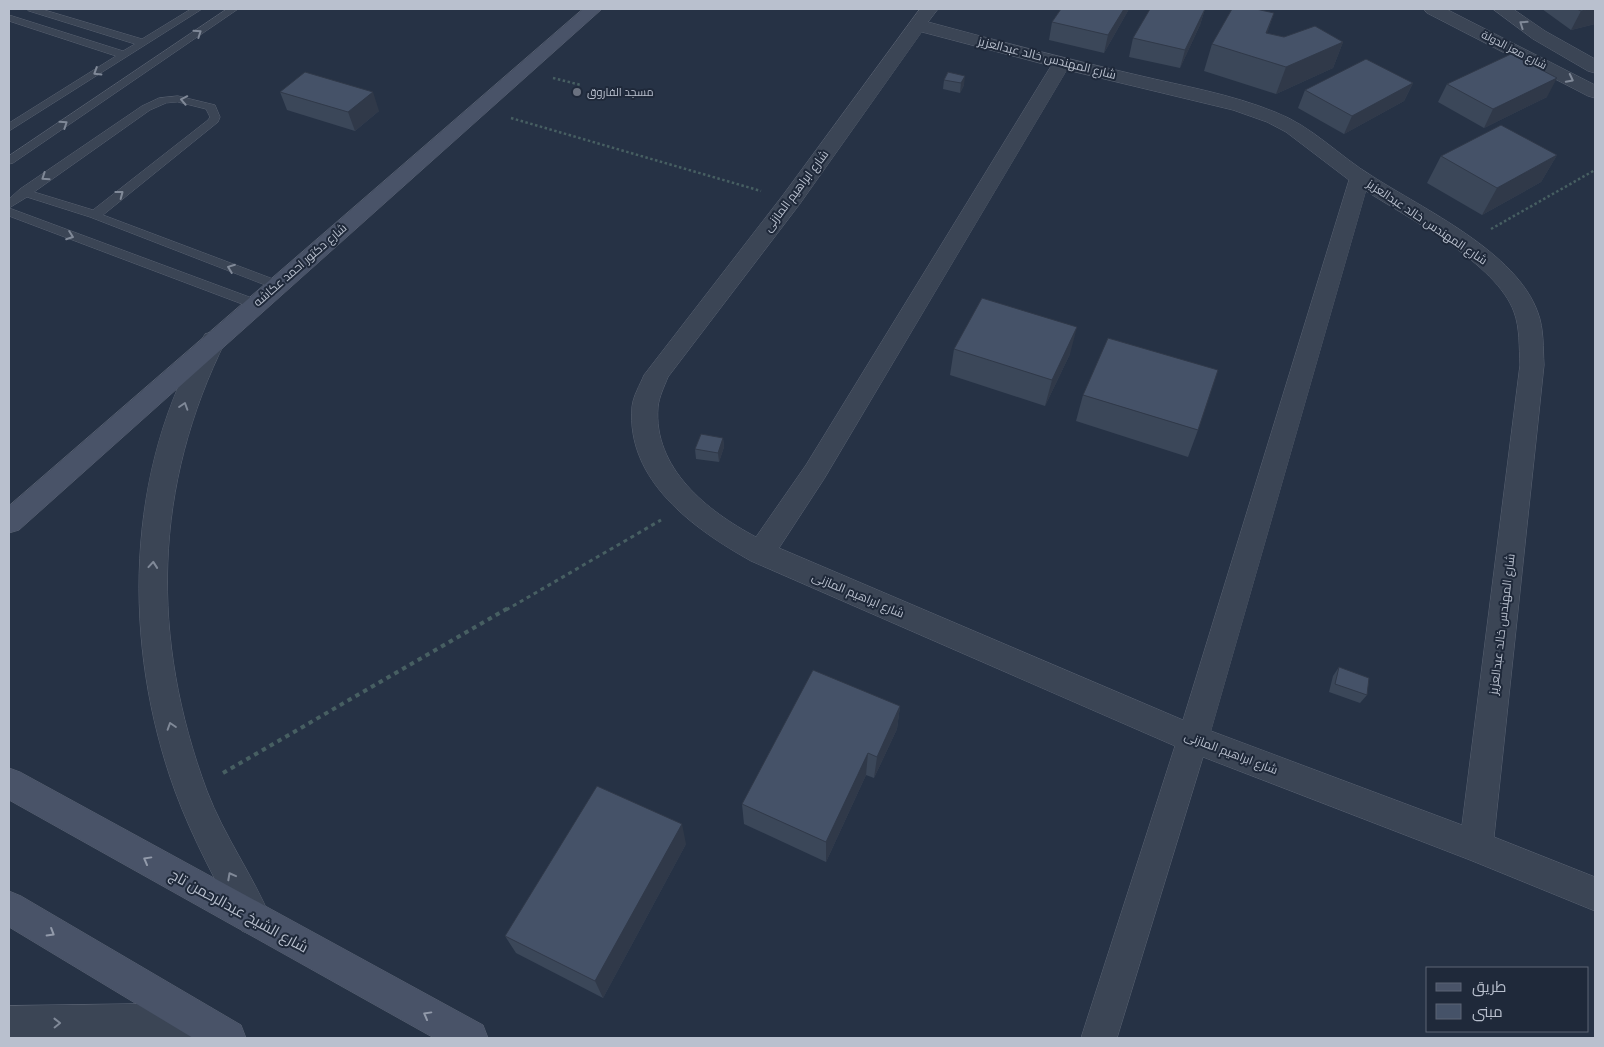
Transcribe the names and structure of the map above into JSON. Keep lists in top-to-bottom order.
{
  "streets": {
    "street": [
      "شارع معز الدولة",
      "شارع المهندس خالد عبدالعزيز",
      "شارع ابراهيم المازنى",
      "شارع دكتور احمد عكاشه",
      "شارع الشيخ عبدالرحمن تاج"
    ]
  },
  "crossings": [
    ["شارع المهندس خالد عبدالعزيز", "شارع ابراهيم المازنى"]
  ],
  "places": ["مسجد الفاروق"],
  "legend": ["طريق", "مبنى"]
}
